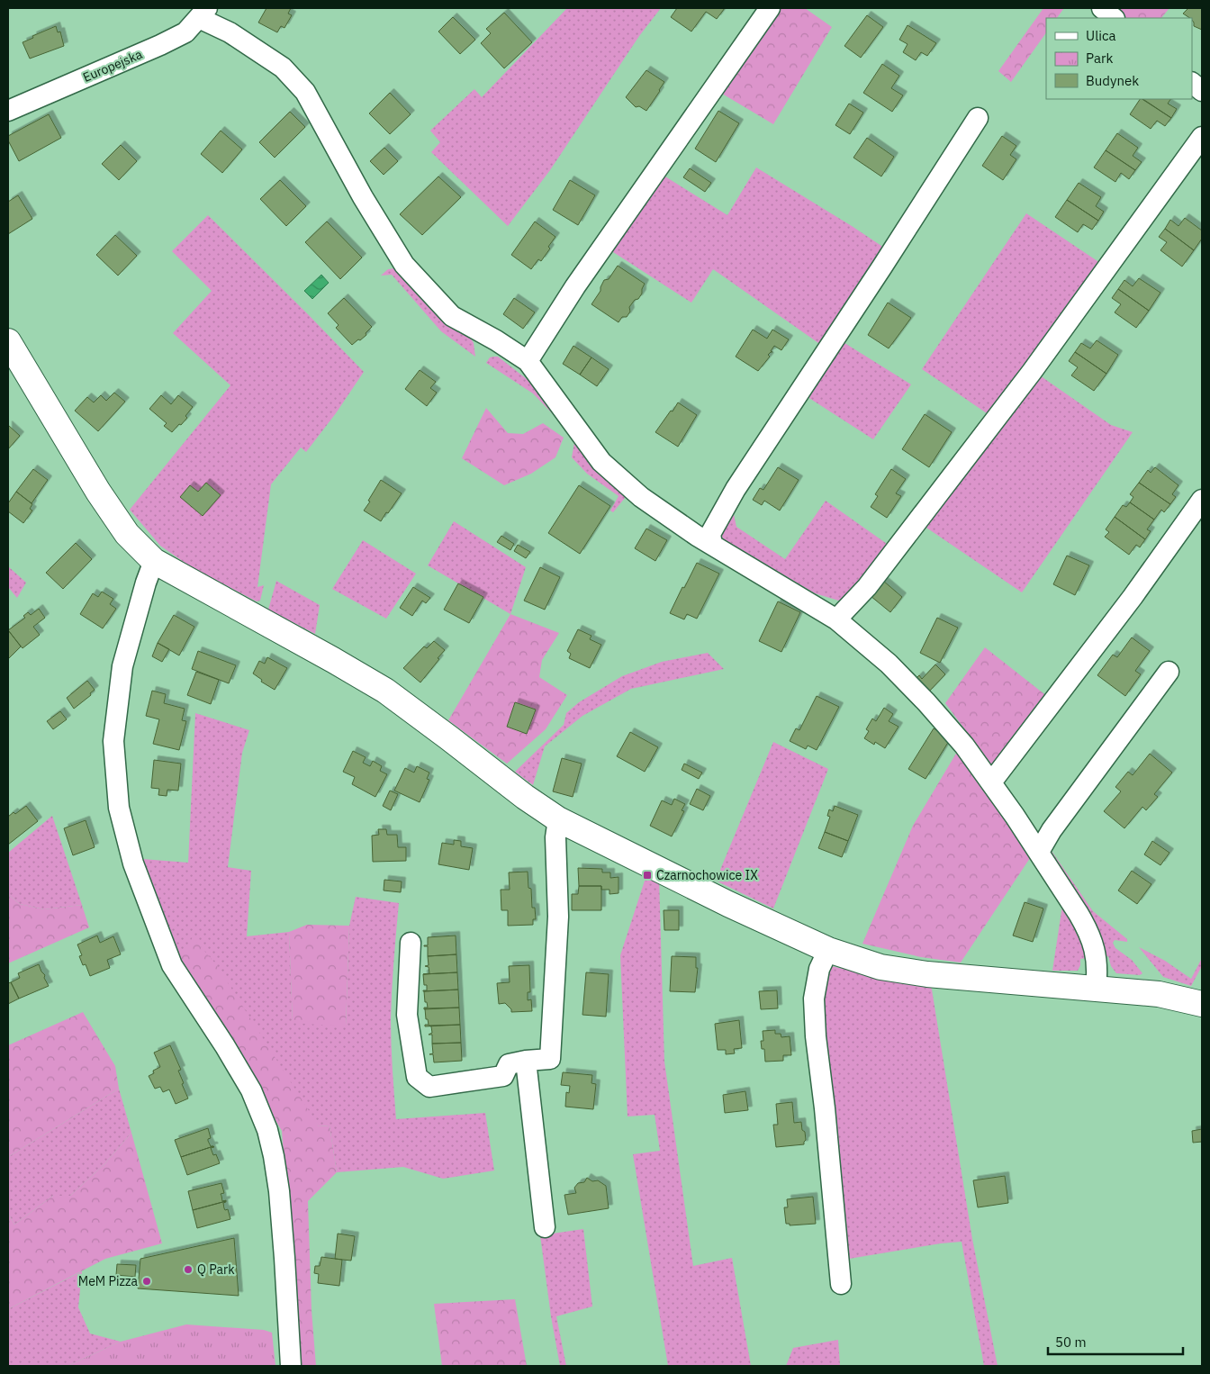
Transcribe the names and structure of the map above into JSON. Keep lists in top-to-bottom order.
{
  "streets": {
    "street": ["Europejska"]
  },
  "places": {
    "transit": ["Czarnochowice IX"],
    "other": ["Q Park", "MeM Pizza"]
  },
  "legend": ["Ulica", "Park", "Budynek"],
  "scale_bar": "50 m"
}
